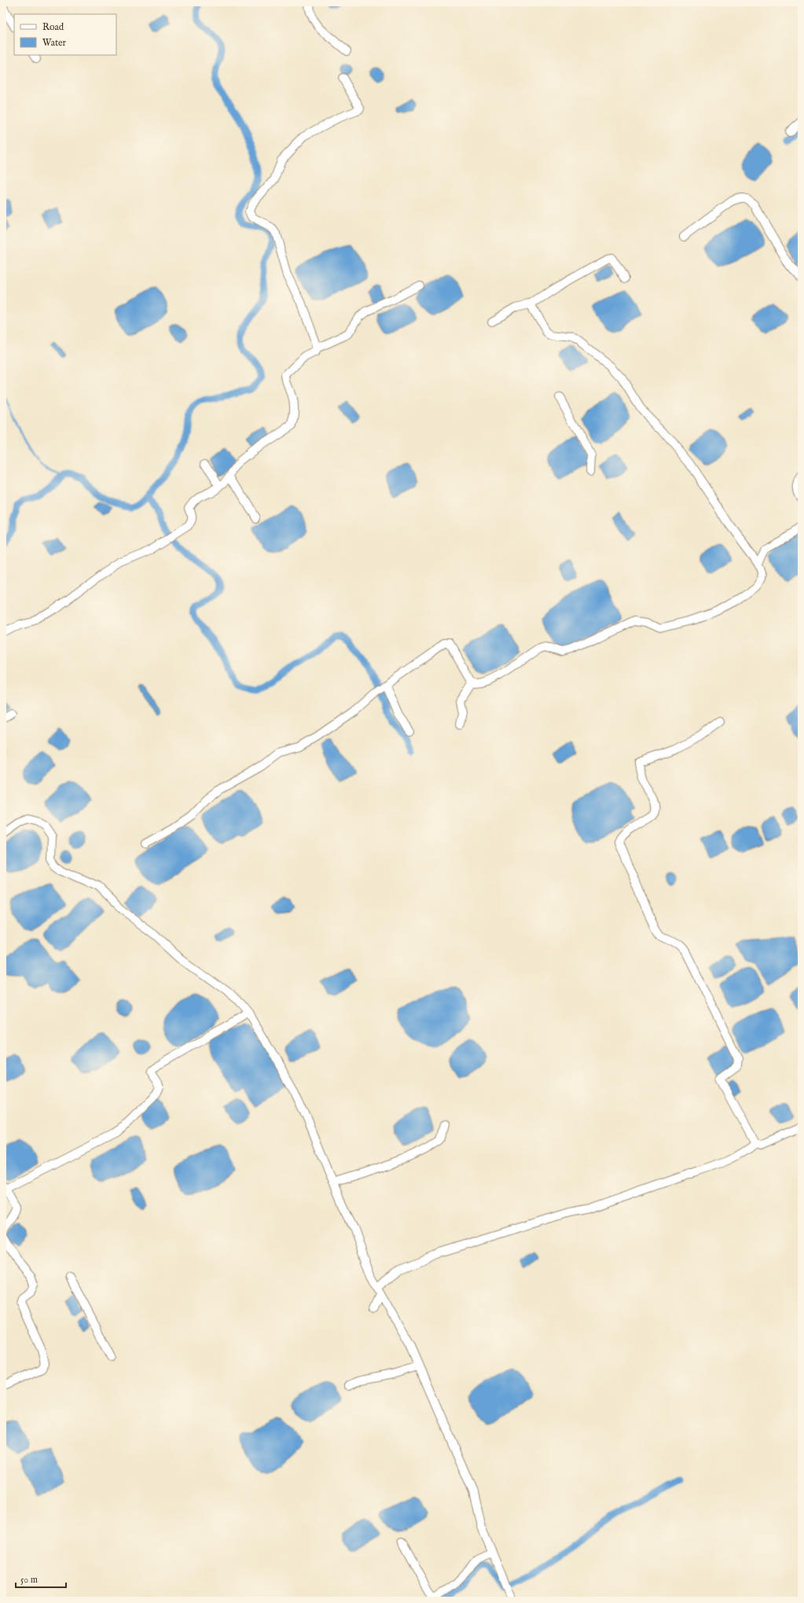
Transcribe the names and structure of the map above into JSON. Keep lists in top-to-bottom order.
{
  "legend": ["Road", "Water"],
  "scale_bar": "50 m"
}
